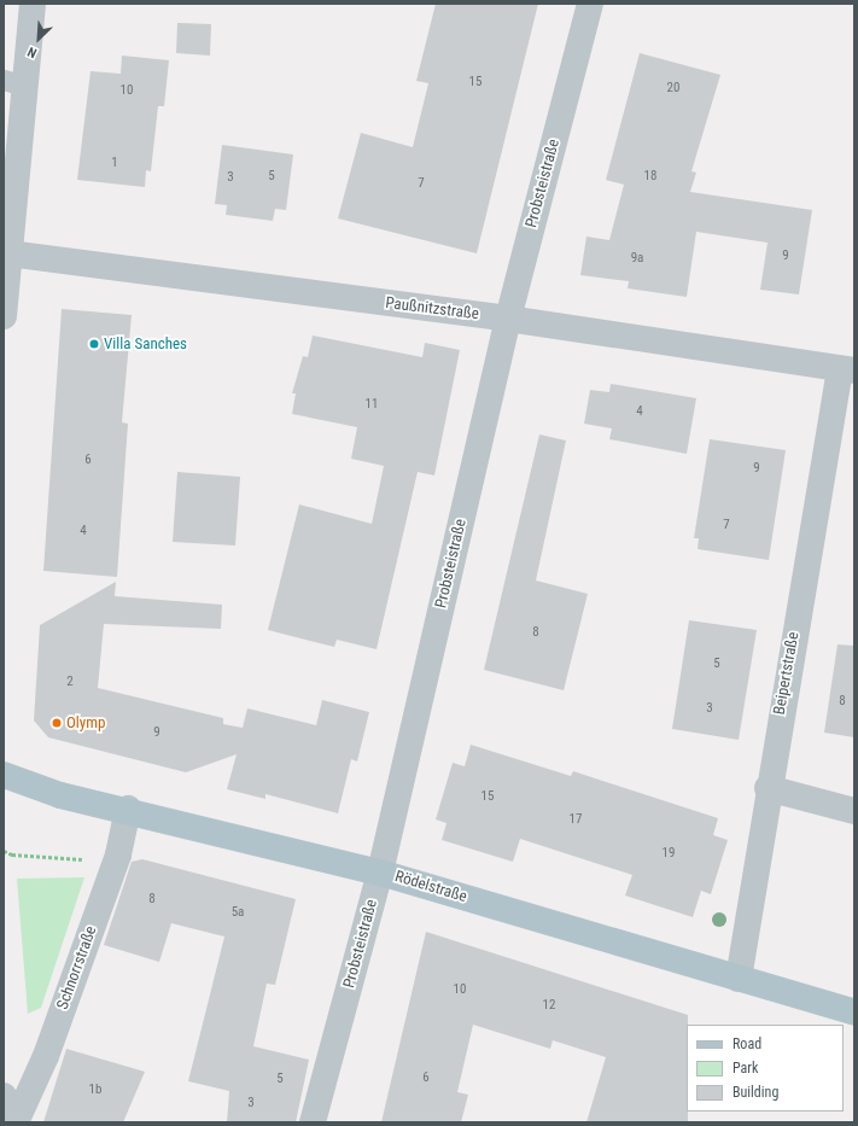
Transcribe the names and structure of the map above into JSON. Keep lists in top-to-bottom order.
{
  "streets": {
    "main road": ["Rödelstraße"],
    "street": [
      "Probsteistraße",
      "Paußnitzstraße",
      "Beipertstraße",
      "Schnorrstraße"
    ]
  },
  "crossings": [
    ["Probsteistraße", "Paußnitzstraße"],
    ["Probsteistraße", "Rödelstraße"],
    ["Paußnitzstraße", "Beipertstraße"],
    ["Beipertstraße", "Rödelstraße"],
    ["Rödelstraße", "Schnorrstraße"]
  ],
  "places": ["Villa Sanches", "Olymp"],
  "house_numbers": [
    "15",
    "20",
    "10",
    "1",
    "5",
    "18",
    "3",
    "7",
    "9",
    "9a",
    "11",
    "4",
    "6",
    "9",
    "7",
    "4",
    "8",
    "5",
    "2",
    "8",
    "3",
    "9",
    "15",
    "17",
    "19",
    "8",
    "5a",
    "10",
    "12",
    "6",
    "5",
    "1b",
    "3"
  ],
  "legend": ["Road", "Park", "Building"],
  "north": "bottom left"
}
